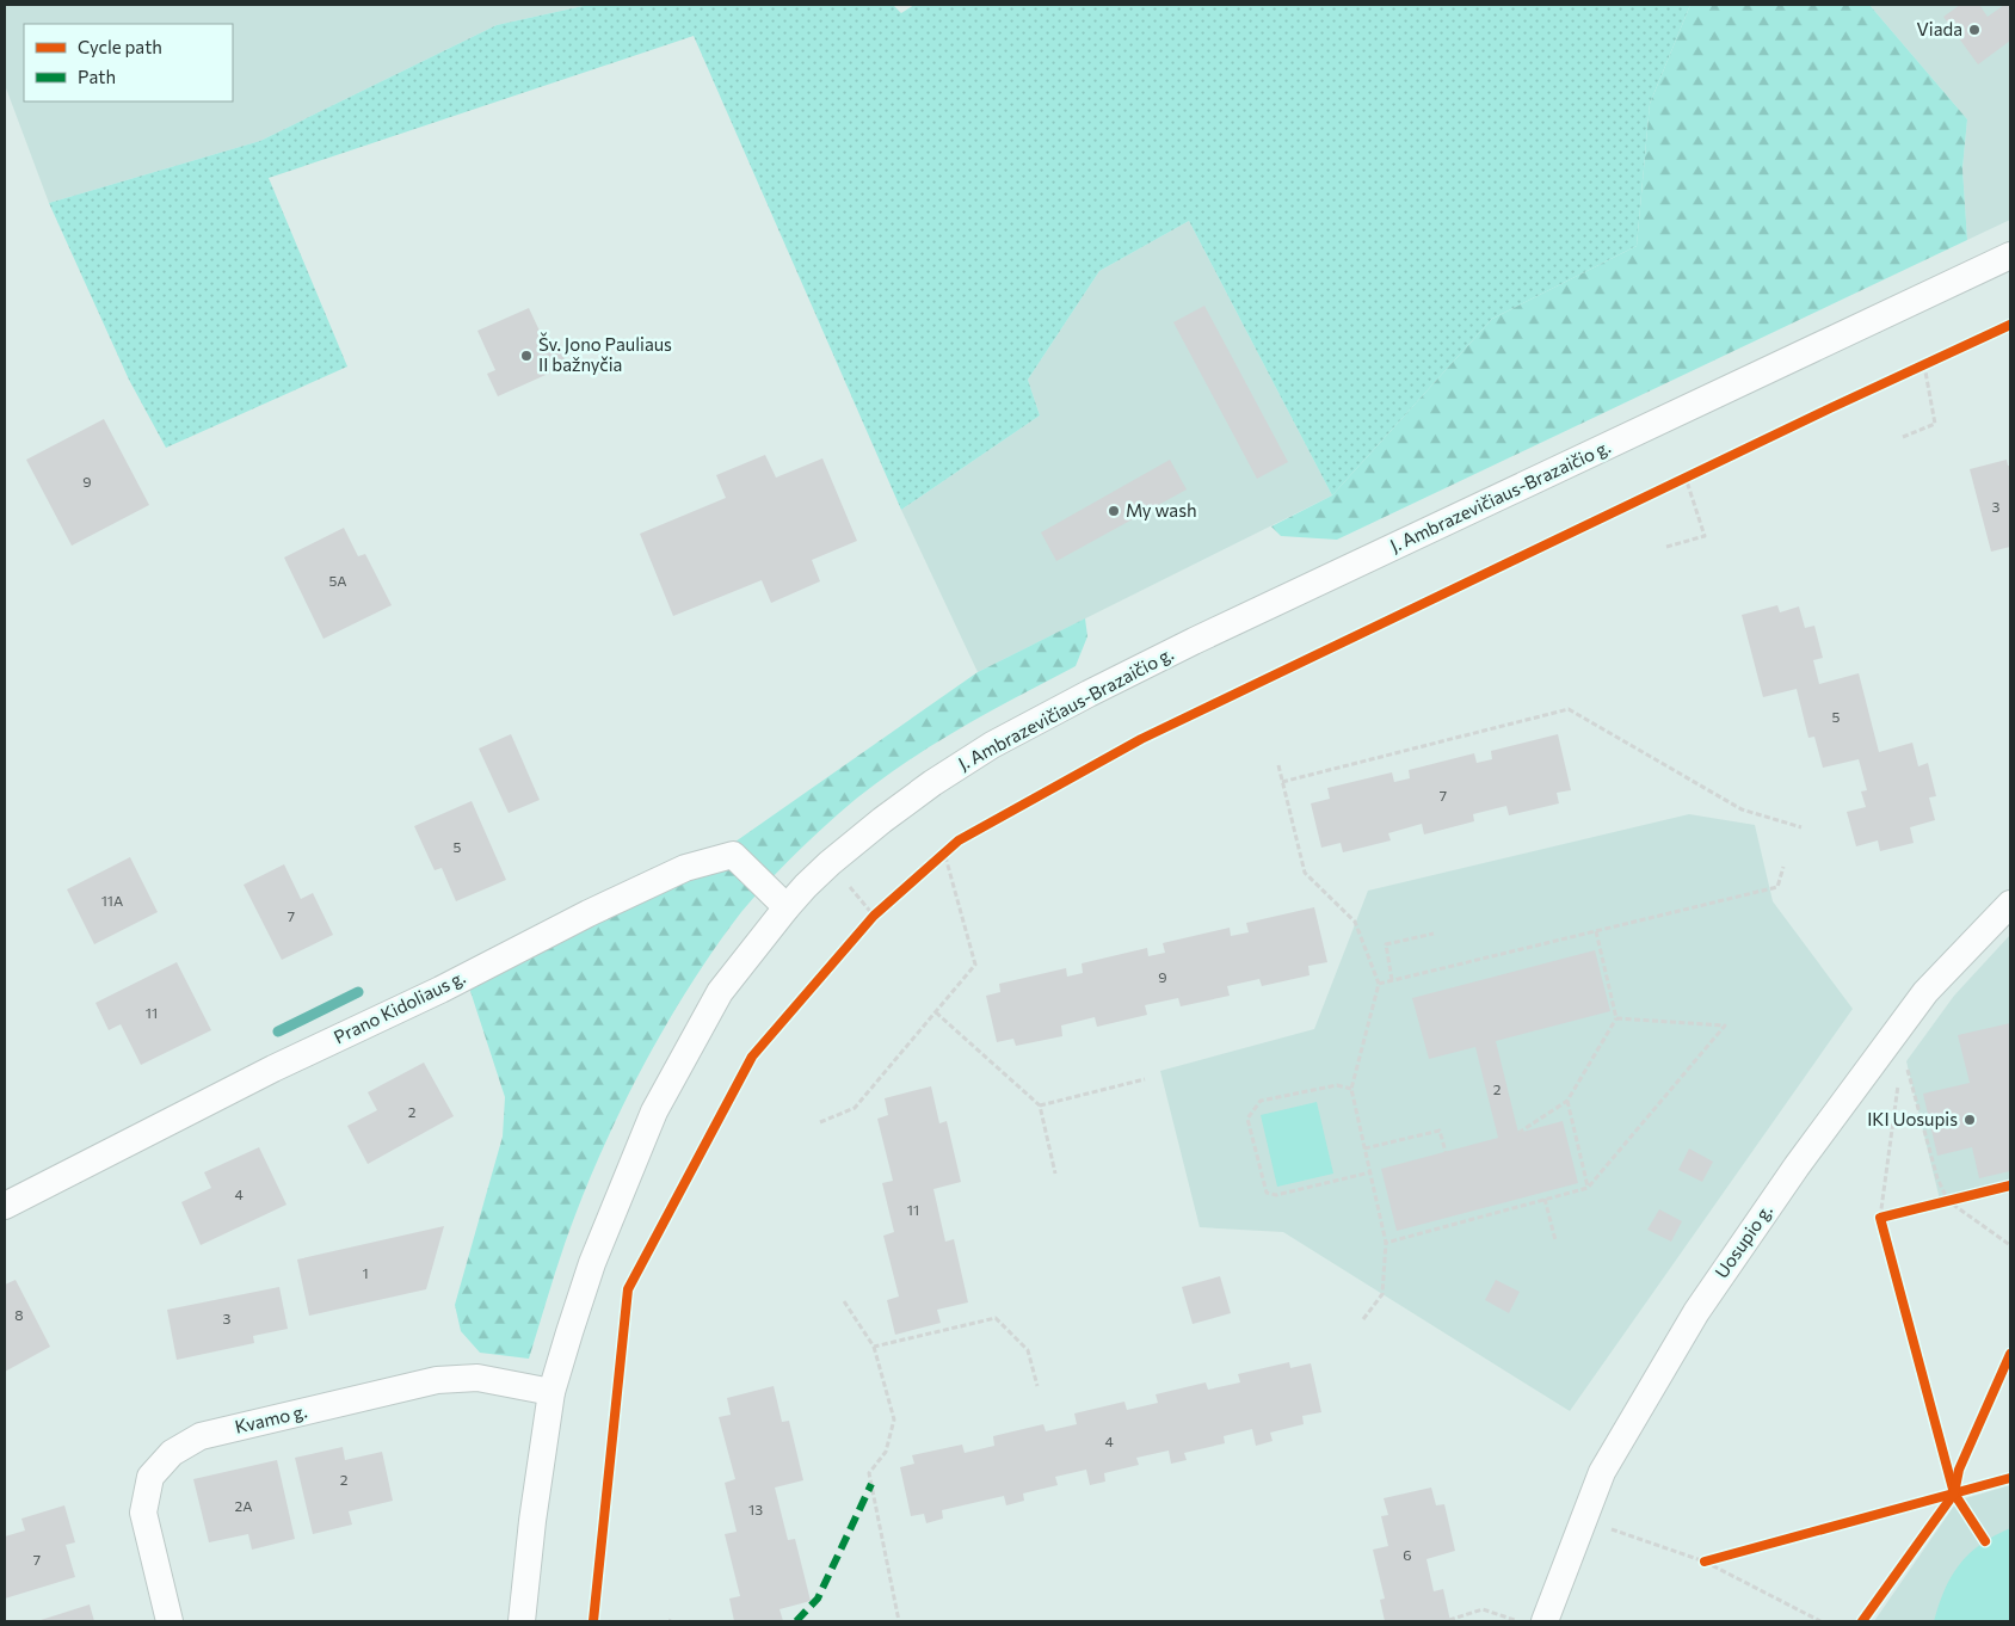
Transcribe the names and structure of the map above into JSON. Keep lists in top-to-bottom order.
{
  "streets": {
    "street": [
      "J. Ambrazevičiaus-Brazaičio g.",
      "Prano Kidoliaus g.",
      "Uosupio g.",
      "Kvamo g."
    ]
  },
  "crossings": [
    ["J. Ambrazevičiaus-Brazaičio g.", "Prano Kidoliaus g."],
    ["J. Ambrazevičiaus-Brazaičio g.", "Kvamo g."]
  ],
  "places": [
    "Viada",
    "Šv. Jono Pauliaus II bažnyčia",
    "My wash",
    "IKI Uosupis"
  ],
  "house_numbers": [
    "9",
    "3",
    "5A",
    "5",
    "7",
    "5",
    "11A",
    "7",
    "9",
    "11",
    "2",
    "2",
    "4",
    "11",
    "1",
    "8",
    "3",
    "4",
    "2",
    "2A",
    "13",
    "6",
    "7"
  ],
  "legend": ["Cycle path", "Path"]
}
